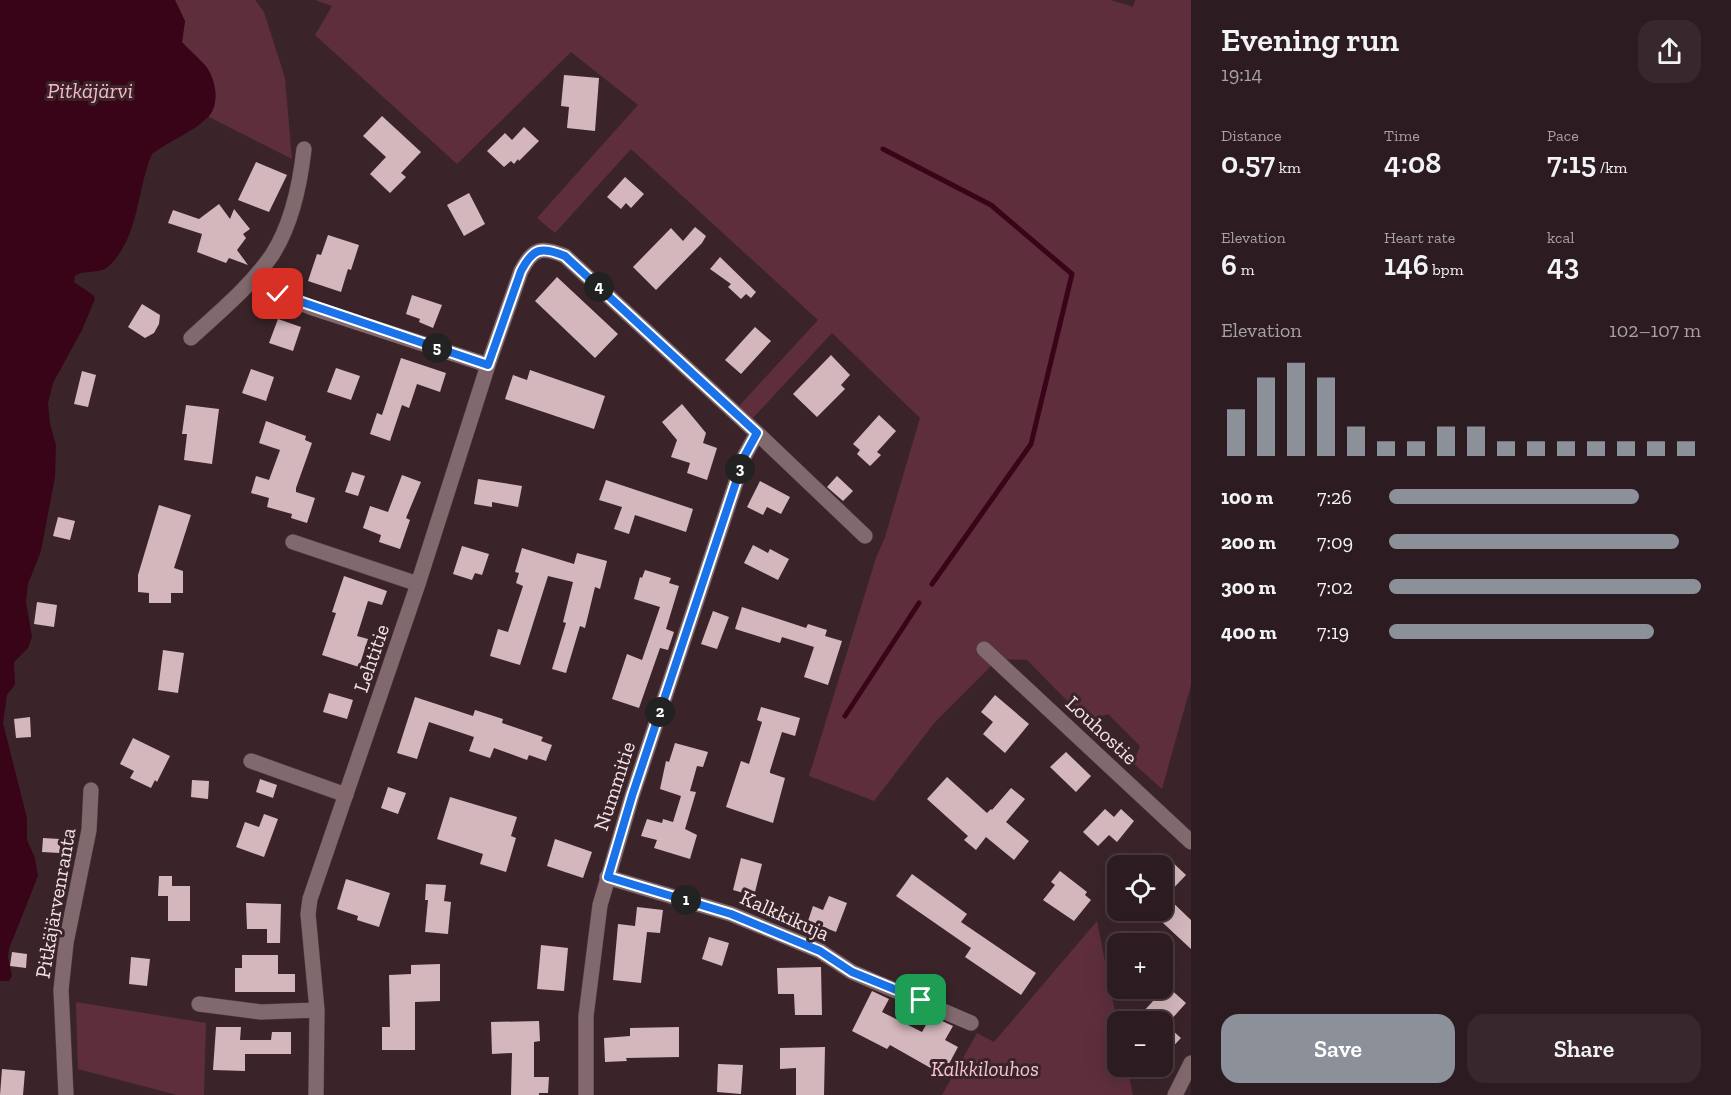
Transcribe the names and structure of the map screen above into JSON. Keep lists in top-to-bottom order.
{
  "streets": {
    "street": [
      "Lehtitie",
      "Louhostie",
      "Nummitie",
      "Pitkäjärvenranta",
      "Kalkkikuja"
    ]
  },
  "crossings": [
    ["Lehtitie", "Nummitie"],
    ["Nummitie", "Kalkkikuja"]
  ],
  "water": ["Pitkäjärvi"],
  "parks": ["Kalkkilouhos"],
  "page": {
    "heading": ["Evening run", "19:14"],
    "stats": [
      ["Distance", "0.57 km"],
      ["Time", "4:08"],
      ["Pace", "7:15 /km"],
      ["Elevation", "6 m"],
      ["Heart rate", "146 bpm"],
      ["kcal", "43"]
    ],
    "pins": [
      "4",
      "5",
      "3",
      "2",
      "1"
    ],
    "chart": ["Elevation", "102–107 m"],
    "list": [
      {
        "name": "100 m",
        "note": "7:26"
      },
      {
        "name": "200 m",
        "note": "7:09"
      },
      {
        "name": "300 m",
        "note": "7:02"
      },
      {
        "name": "400 m",
        "note": "7:19"
      }
    ],
    "map_buttons": ["+", "−"],
    "buttons": ["Save", "Share"]
  }
}
